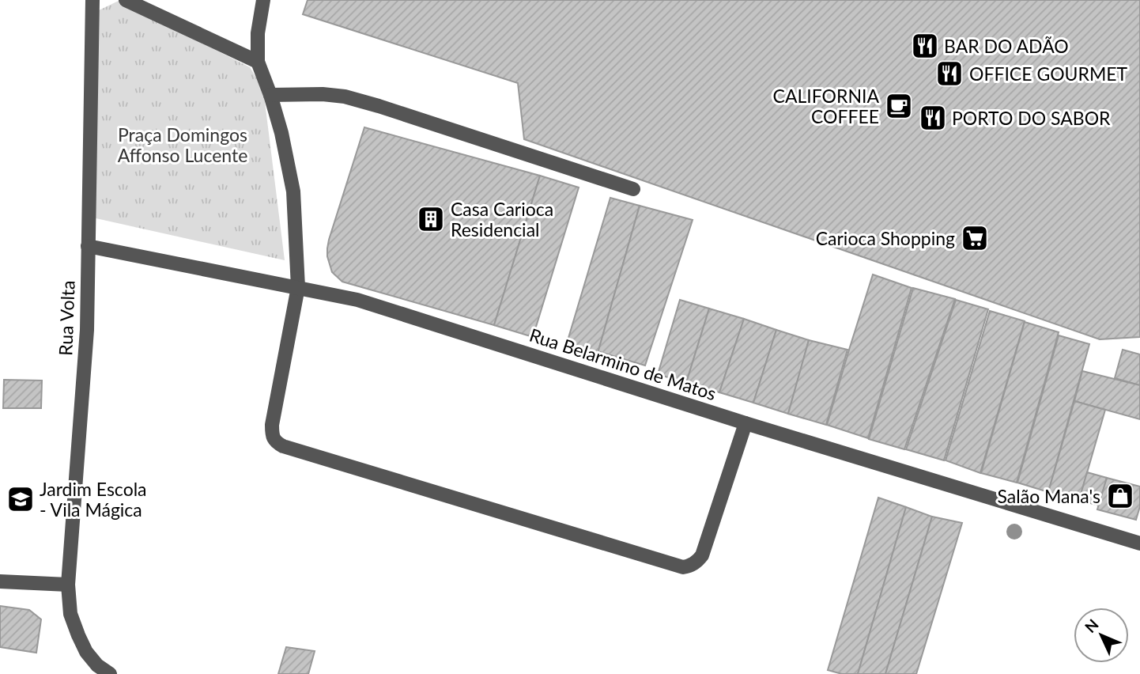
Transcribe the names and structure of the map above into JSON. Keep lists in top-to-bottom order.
{
  "streets": {
    "street": ["Rua Volta", "Rua Belarmino de Matos"]
  },
  "crossings": [
    ["Rua Volta", "Rua Belarmino de Matos"]
  ],
  "parks": ["Praça Domingos Affonso Lucente"],
  "places": {
    "restaurant": ["BAR DO ADÃO", "OFFICE GOURMET", "PORTO DO SABOR"],
    "cafe": ["CALIFORNIA COFFEE"],
    "building": ["Casa Carioca Residencial"],
    "supermarket": ["Carioca Shopping"],
    "shop": ["Salão Mana's"],
    "school or university": ["Jardim Escola - Vila Mágica"]
  },
  "north": "top left"
}
